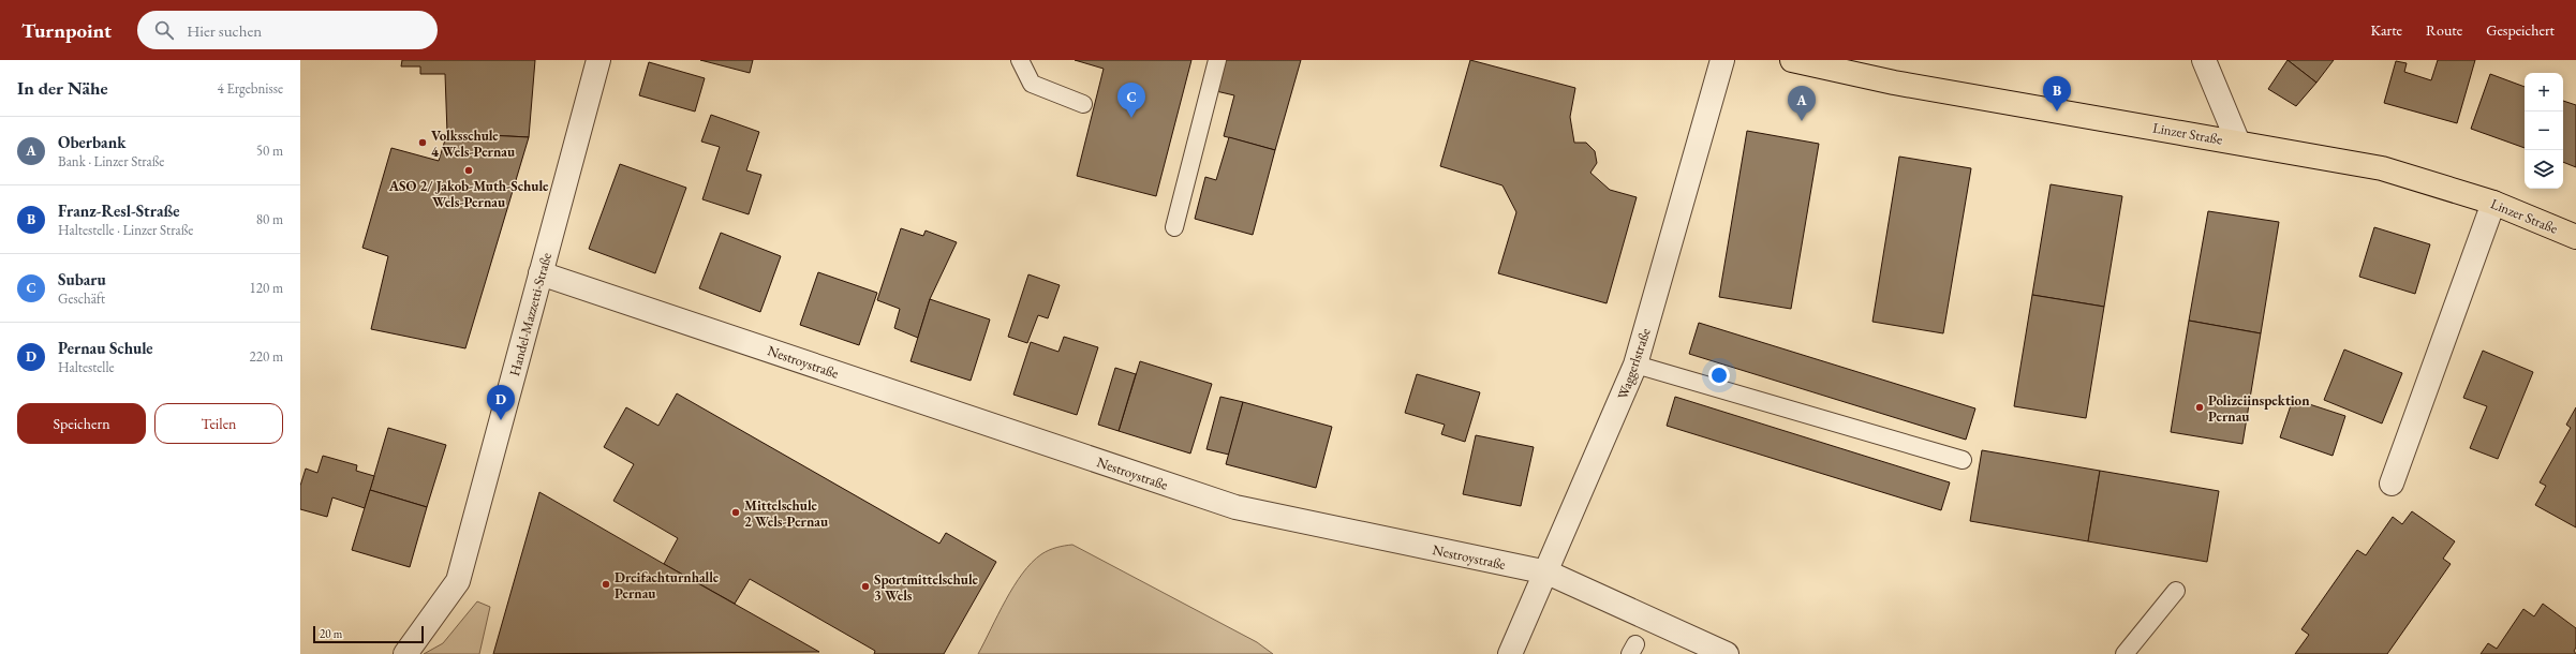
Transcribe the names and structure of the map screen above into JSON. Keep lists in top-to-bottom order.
{
  "streets": {
    "main road": ["Linzer Straße"],
    "street": ["Handel-Mazzetti-Straße", "Nestroystraße", "Waggerlstraße"]
  },
  "crossings": [
    ["Handel-Mazzetti-Straße", "Nestroystraße"],
    ["Nestroystraße", "Waggerlstraße"]
  ],
  "places": [
    "Volksschule 4 Wels-Pernau",
    "ASO 2/ Jakob-Muth-Schule Wels-Pernau",
    "Polizeiinspektion Pernau",
    "Mittelschule 2 Wels-Pernau",
    "Dreifachturnhalle Pernau",
    "Sportmittelschule 3 Wels"
  ],
  "scale_bar": "20 m",
  "page": {
    "header": "Turnpoint",
    "search": "Hier suchen",
    "nav": ["Karte", "Route", "Gespeichert"],
    "heading": ["In der Nähe", "4 Ergebnisse"],
    "map_buttons": ["+", "−"],
    "pins": [
      "B",
      "C",
      "A",
      "D"
    ],
    "list": [
      {
        "mark": "A",
        "name": "Oberbank",
        "note": "Bank · Linzer Straße",
        "value": "50 m"
      },
      {
        "mark": "B",
        "name": "Franz-Resl-Straße",
        "note": "Haltestelle · Linzer Straße",
        "value": "80 m"
      },
      {
        "mark": "C",
        "name": "Subaru",
        "note": "Geschäft",
        "value": "120 m"
      },
      {
        "mark": "D",
        "name": "Pernau Schule",
        "note": "Haltestelle",
        "value": "220 m"
      }
    ],
    "buttons": ["Speichern", "Teilen"],
    "scale": "20 m"
  }
}
